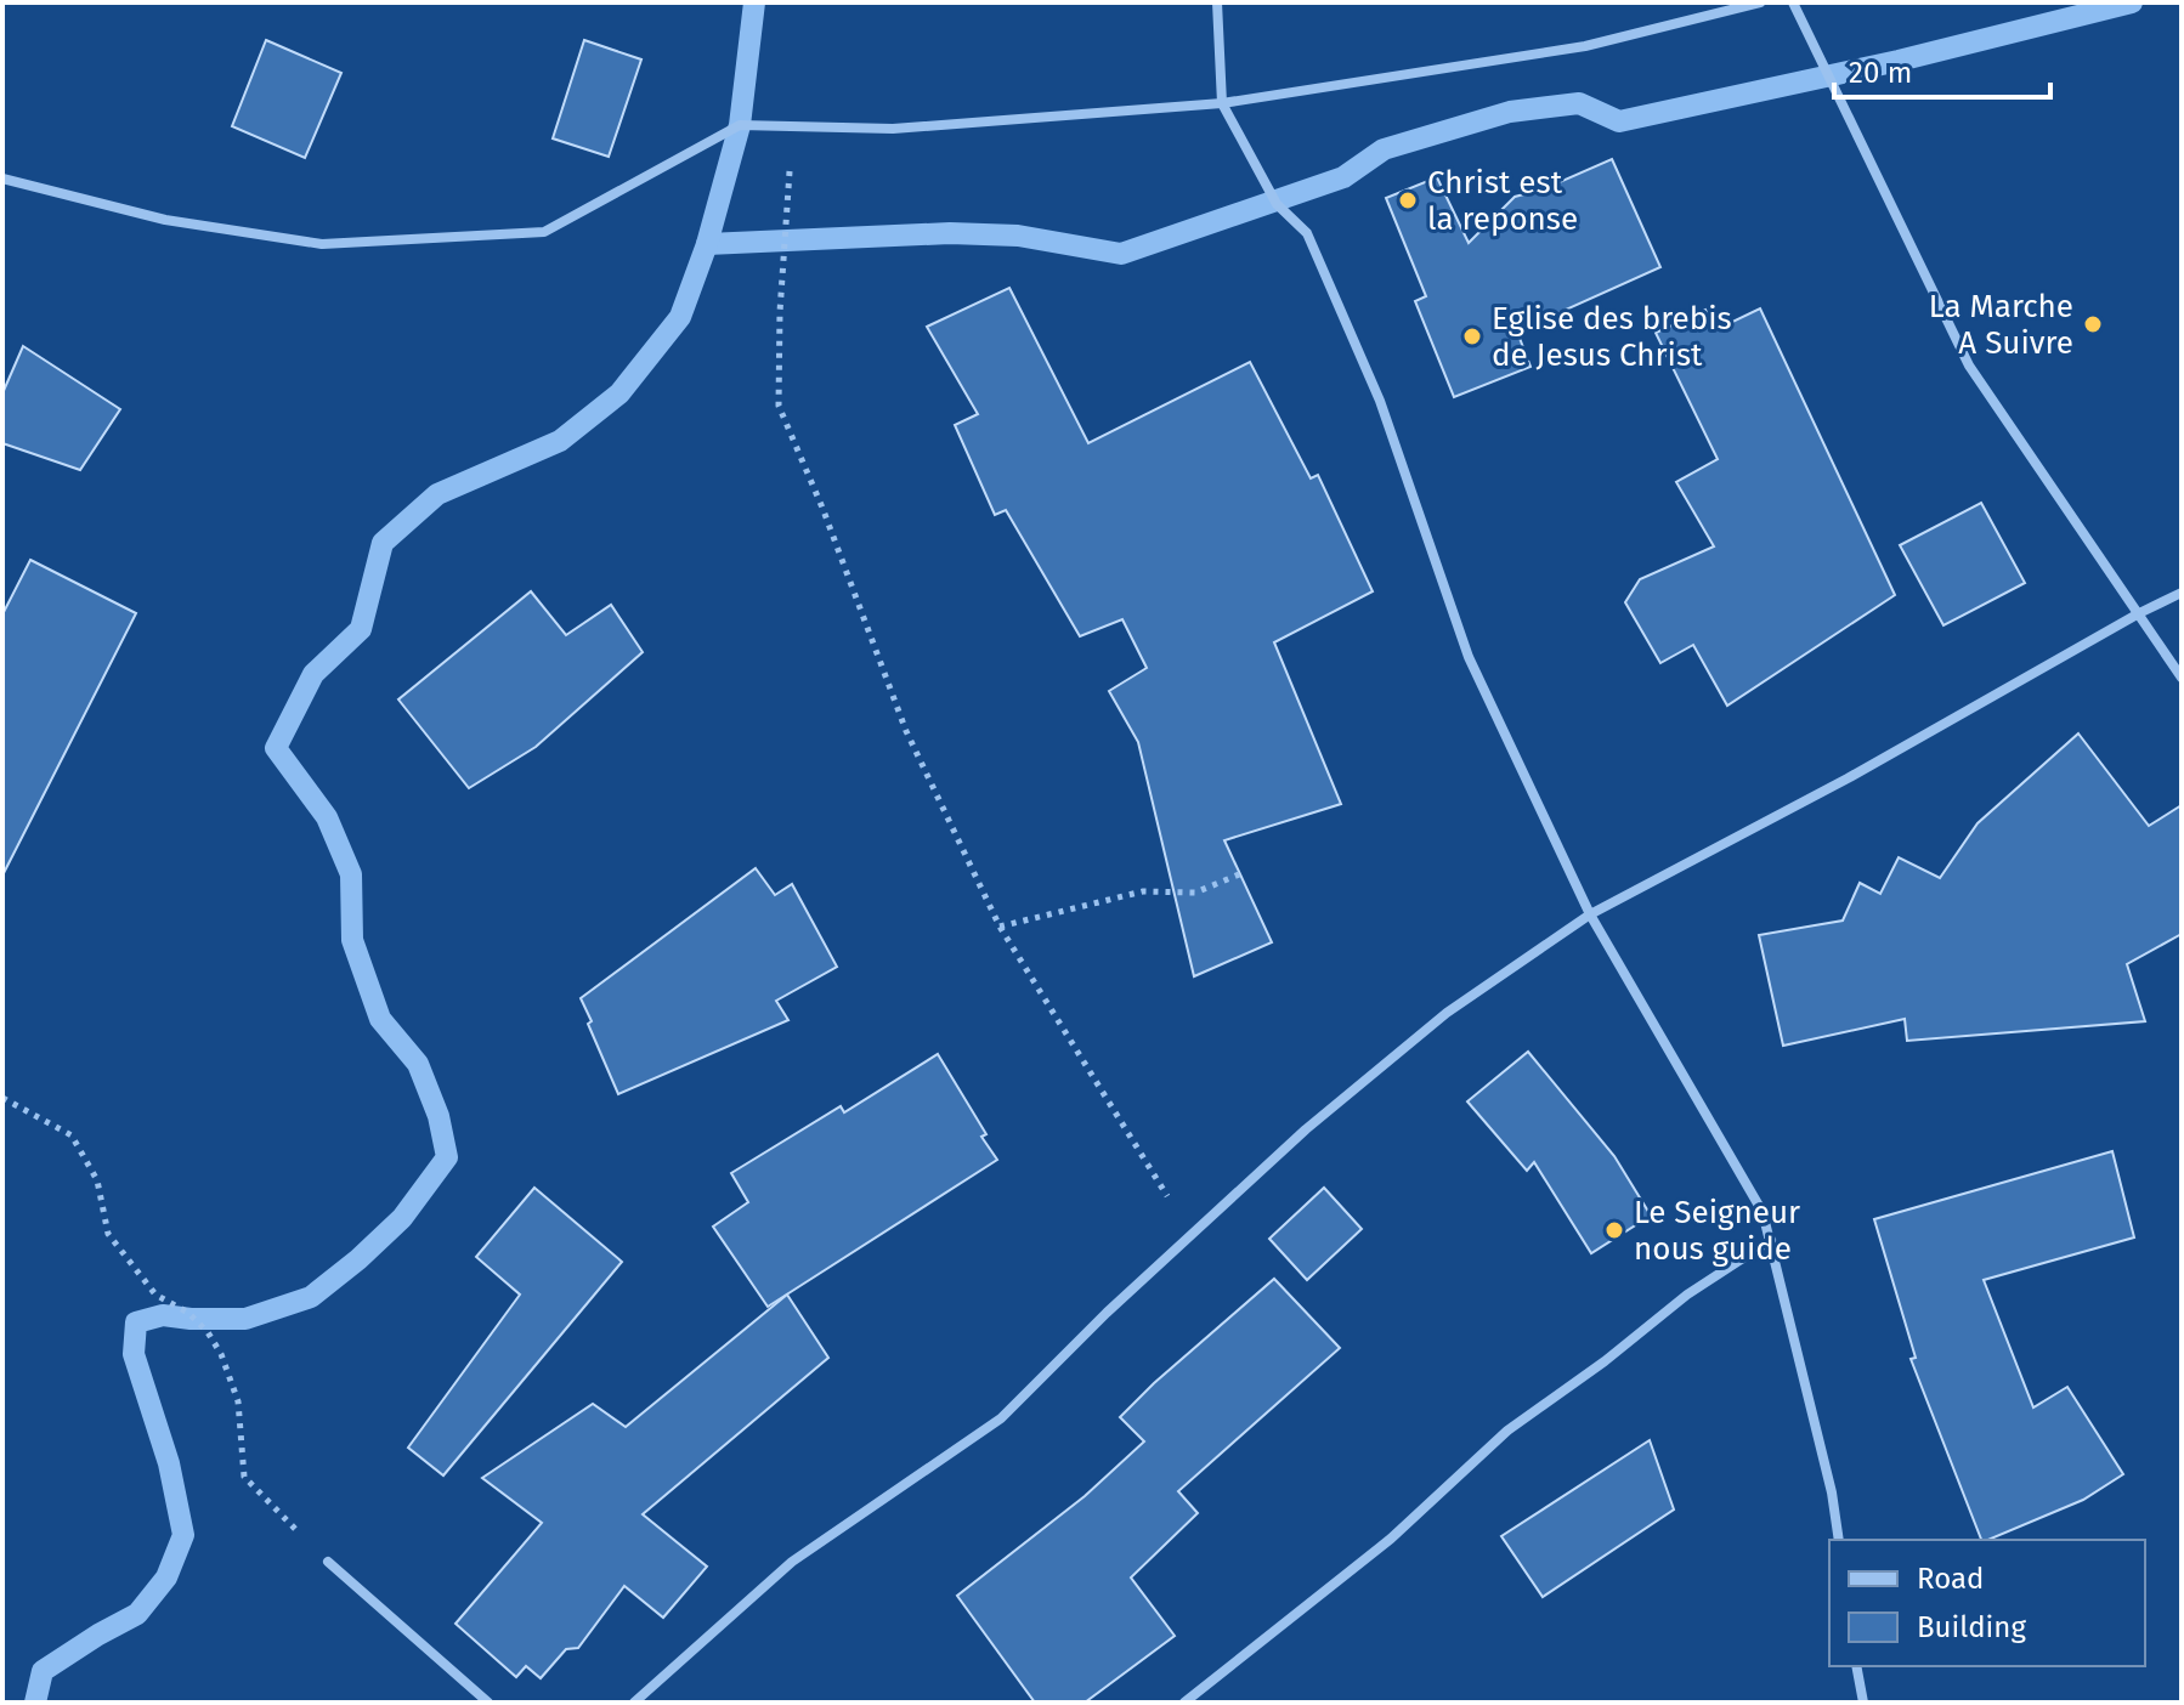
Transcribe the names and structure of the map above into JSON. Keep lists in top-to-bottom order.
{
  "places": [
    "Christ est la reponse",
    "La Marche A Suivre",
    "Eglise des brebis de Jesus Christ",
    "Le Seigneur nous guide"
  ],
  "legend": ["Road", "Building"],
  "scale_bar": "20 m"
}
